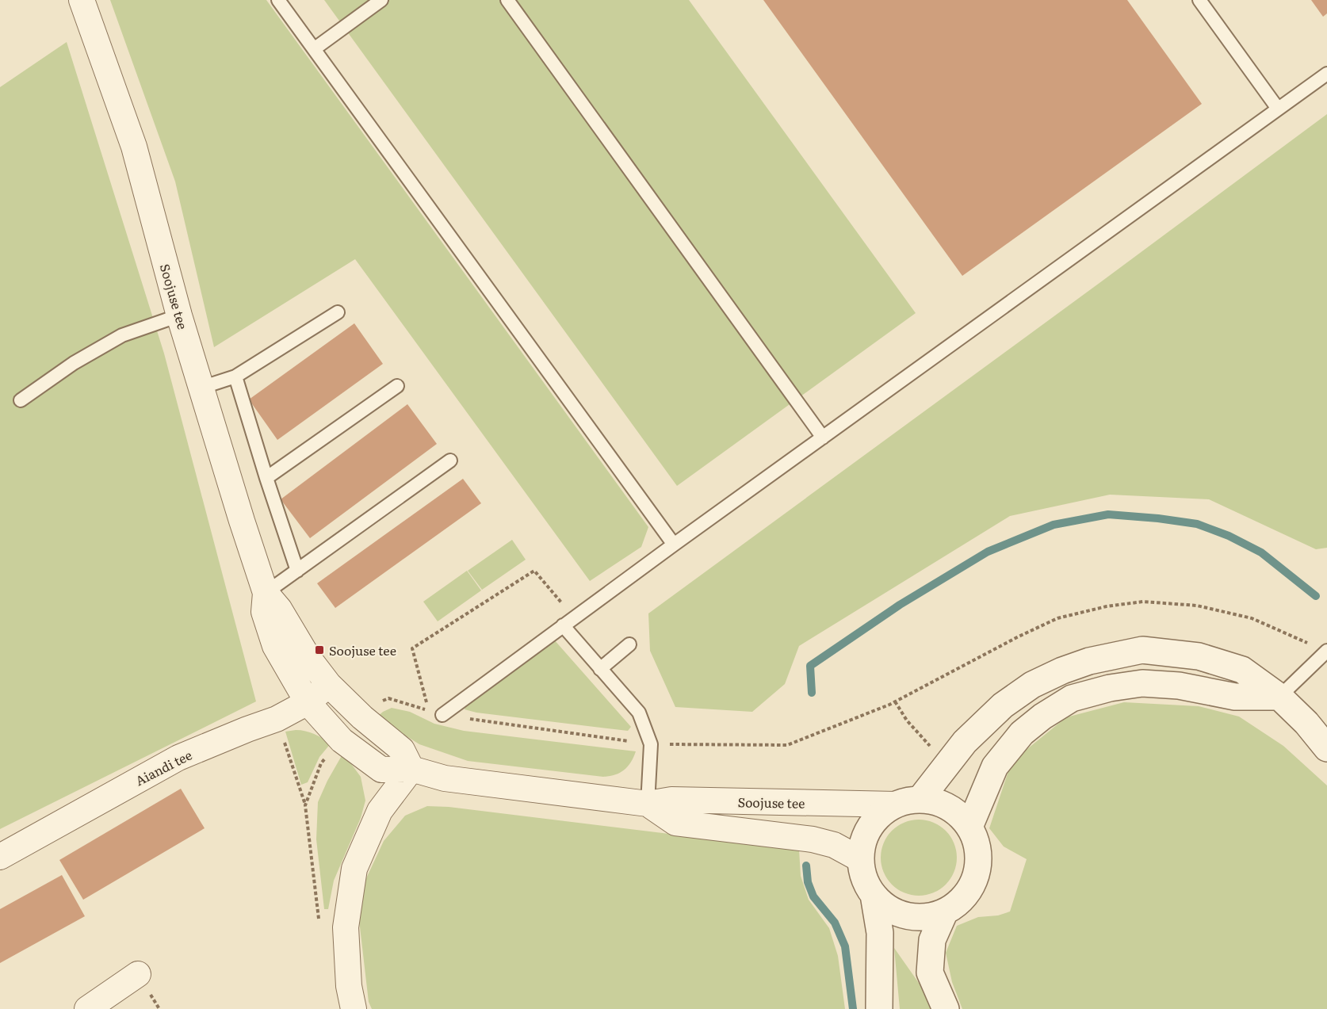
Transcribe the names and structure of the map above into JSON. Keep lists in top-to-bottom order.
{
  "streets": {
    "street": ["Soojuse tee", "Aiandi tee"]
  },
  "crossings": [
    ["Soojuse tee", "Aiandi tee"]
  ],
  "places": {
    "transit": ["Soojuse tee"]
  }
}
